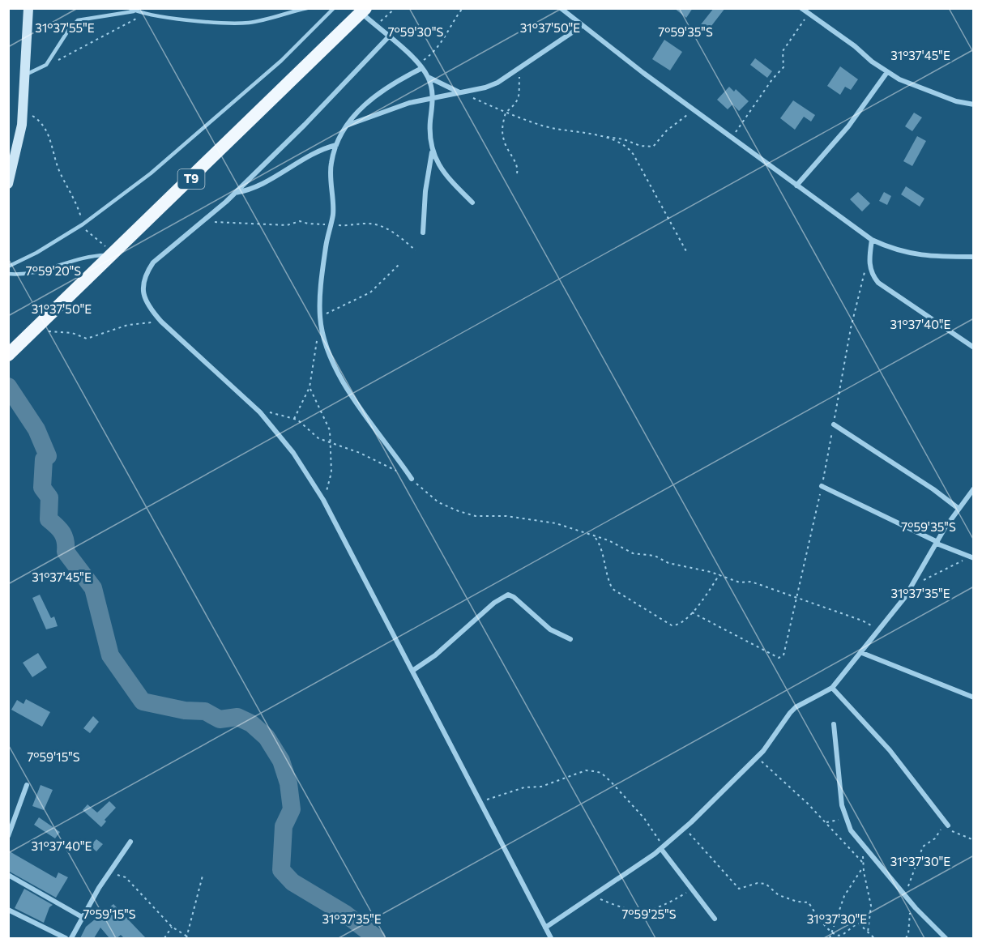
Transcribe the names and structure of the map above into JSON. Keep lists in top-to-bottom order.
{
  "streets": {
    "highway": ["T9"]
  },
  "coordinates": [
    "31°37'55\"E",
    "31°37'50\"E",
    "7°59'30\"S",
    "7°59'35\"S",
    "31°37'45\"E",
    "7°59'20\"S",
    "31°37'40\"E",
    "31°37'35\"E",
    "7°59'15\"S",
    "31°37'30\"E",
    "7°59'25\"S"
  ]
}
